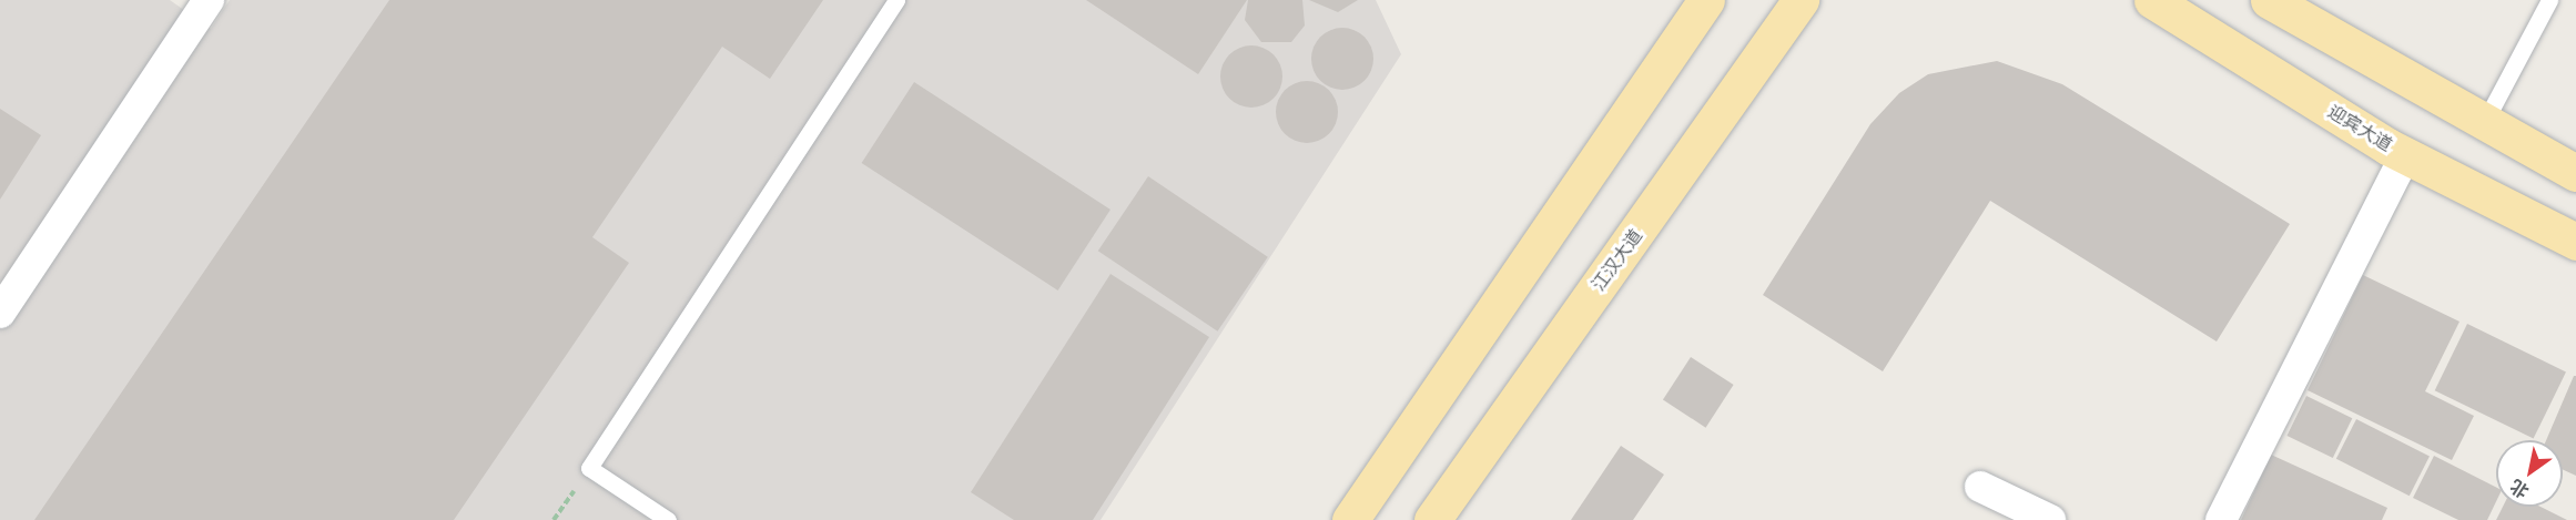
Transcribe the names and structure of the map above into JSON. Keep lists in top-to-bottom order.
{
  "streets": {
    "main road": ["迎宾大道", "江汉大道"]
  },
  "north": "bottom left"
}
